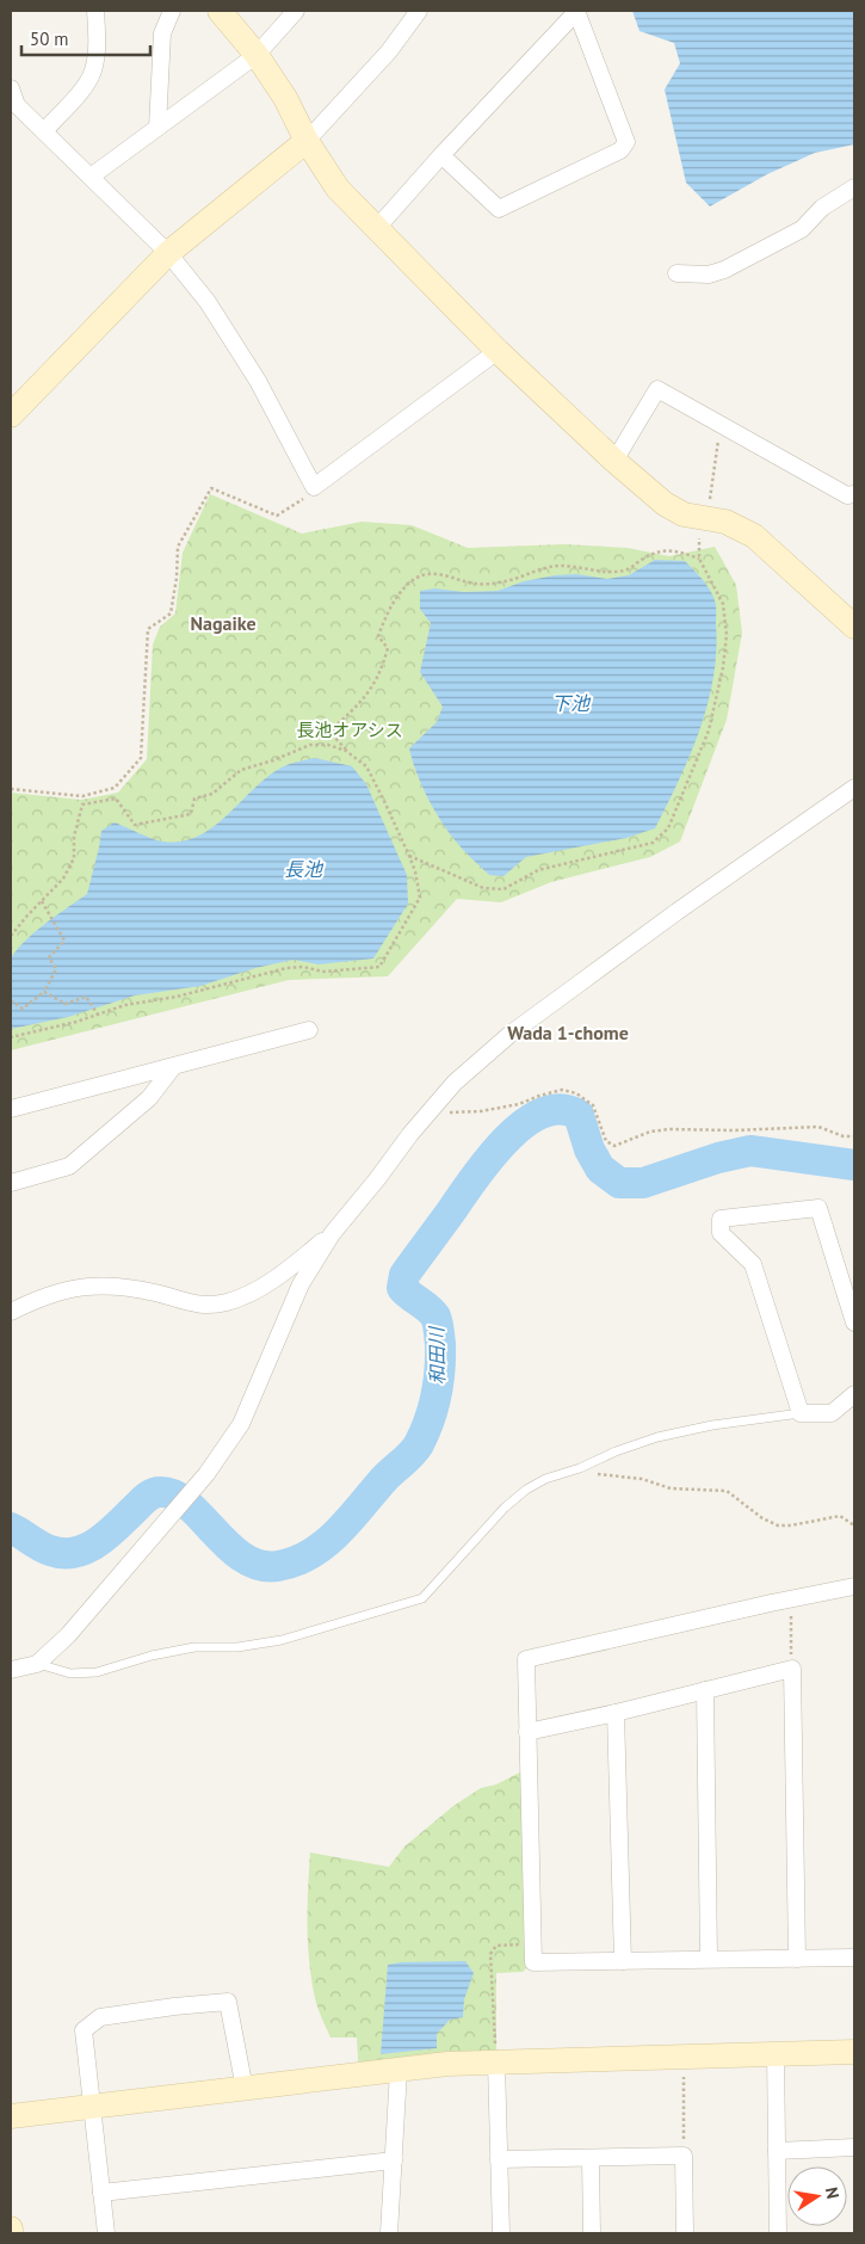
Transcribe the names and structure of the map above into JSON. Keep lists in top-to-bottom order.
{
  "districts": ["Nagaike", "Wada 1-chome"],
  "water": ["下池", "長池", "和田川"],
  "parks": ["長池オアシス"],
  "scale_bar": "50 m",
  "north": "right"
}
